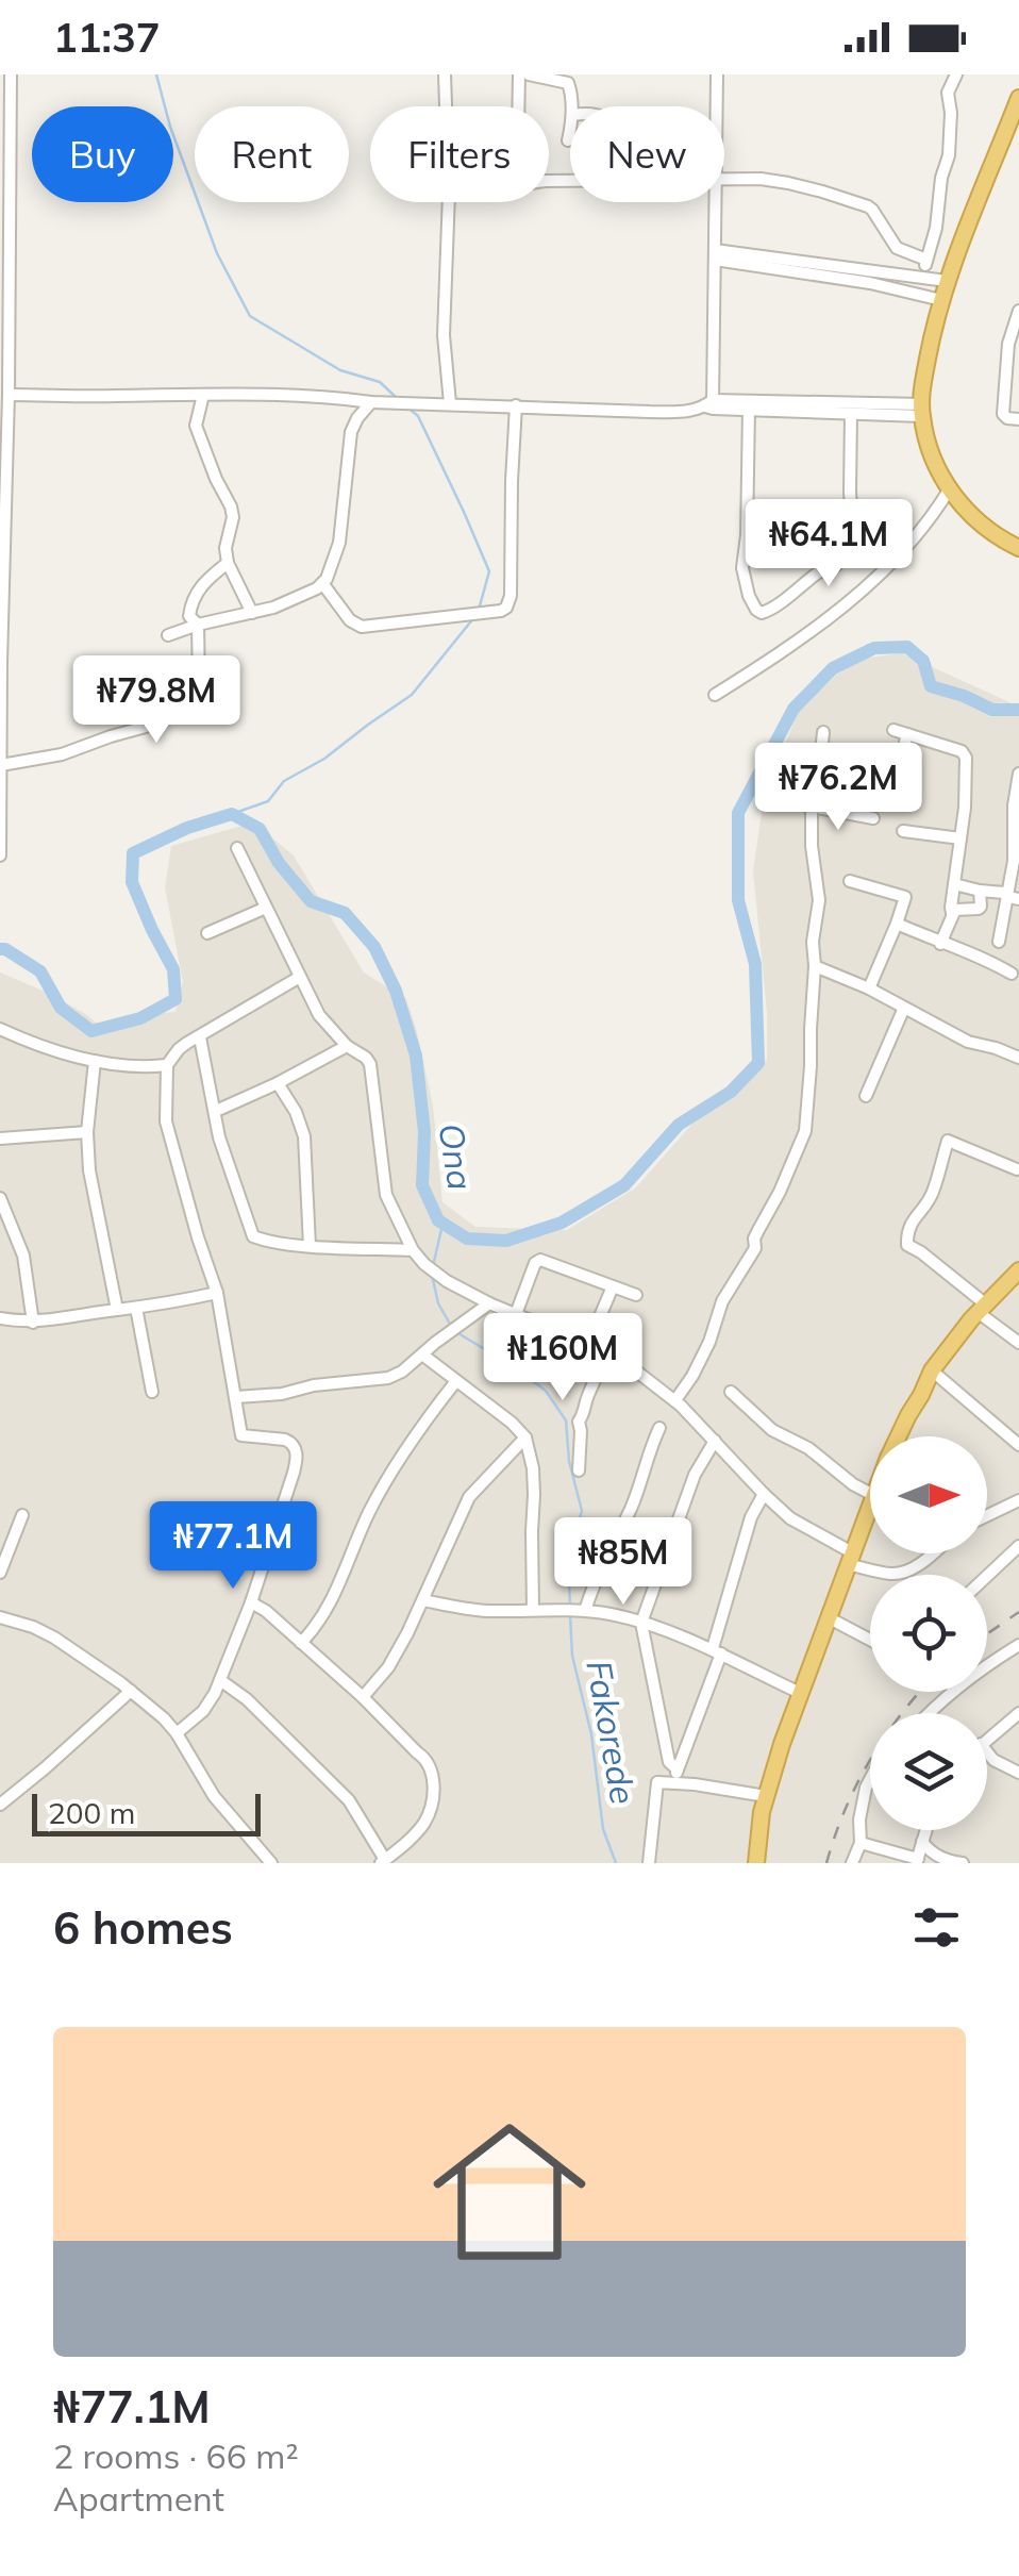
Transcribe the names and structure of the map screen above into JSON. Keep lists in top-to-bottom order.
{
  "water": ["Ona", "Fakorede"],
  "scale_bar": "200 m",
  "north": "right",
  "page": {
    "status": "11:37",
    "chip": [
      "Buy",
      "Rent",
      "Filters",
      "New"
    ],
    "price": [
      "₦64.1M",
      "₦79.8M",
      "₦76.2M",
      "₦160M",
      "₦77.1M",
      "₦85M"
    ],
    "scale": "200 m",
    "heading": "6 homes",
    "list": [
      {
        "name": "₦77.1M",
        "note": "2 rooms · 66 m² · Apartment"
      }
    ]
  }
}
